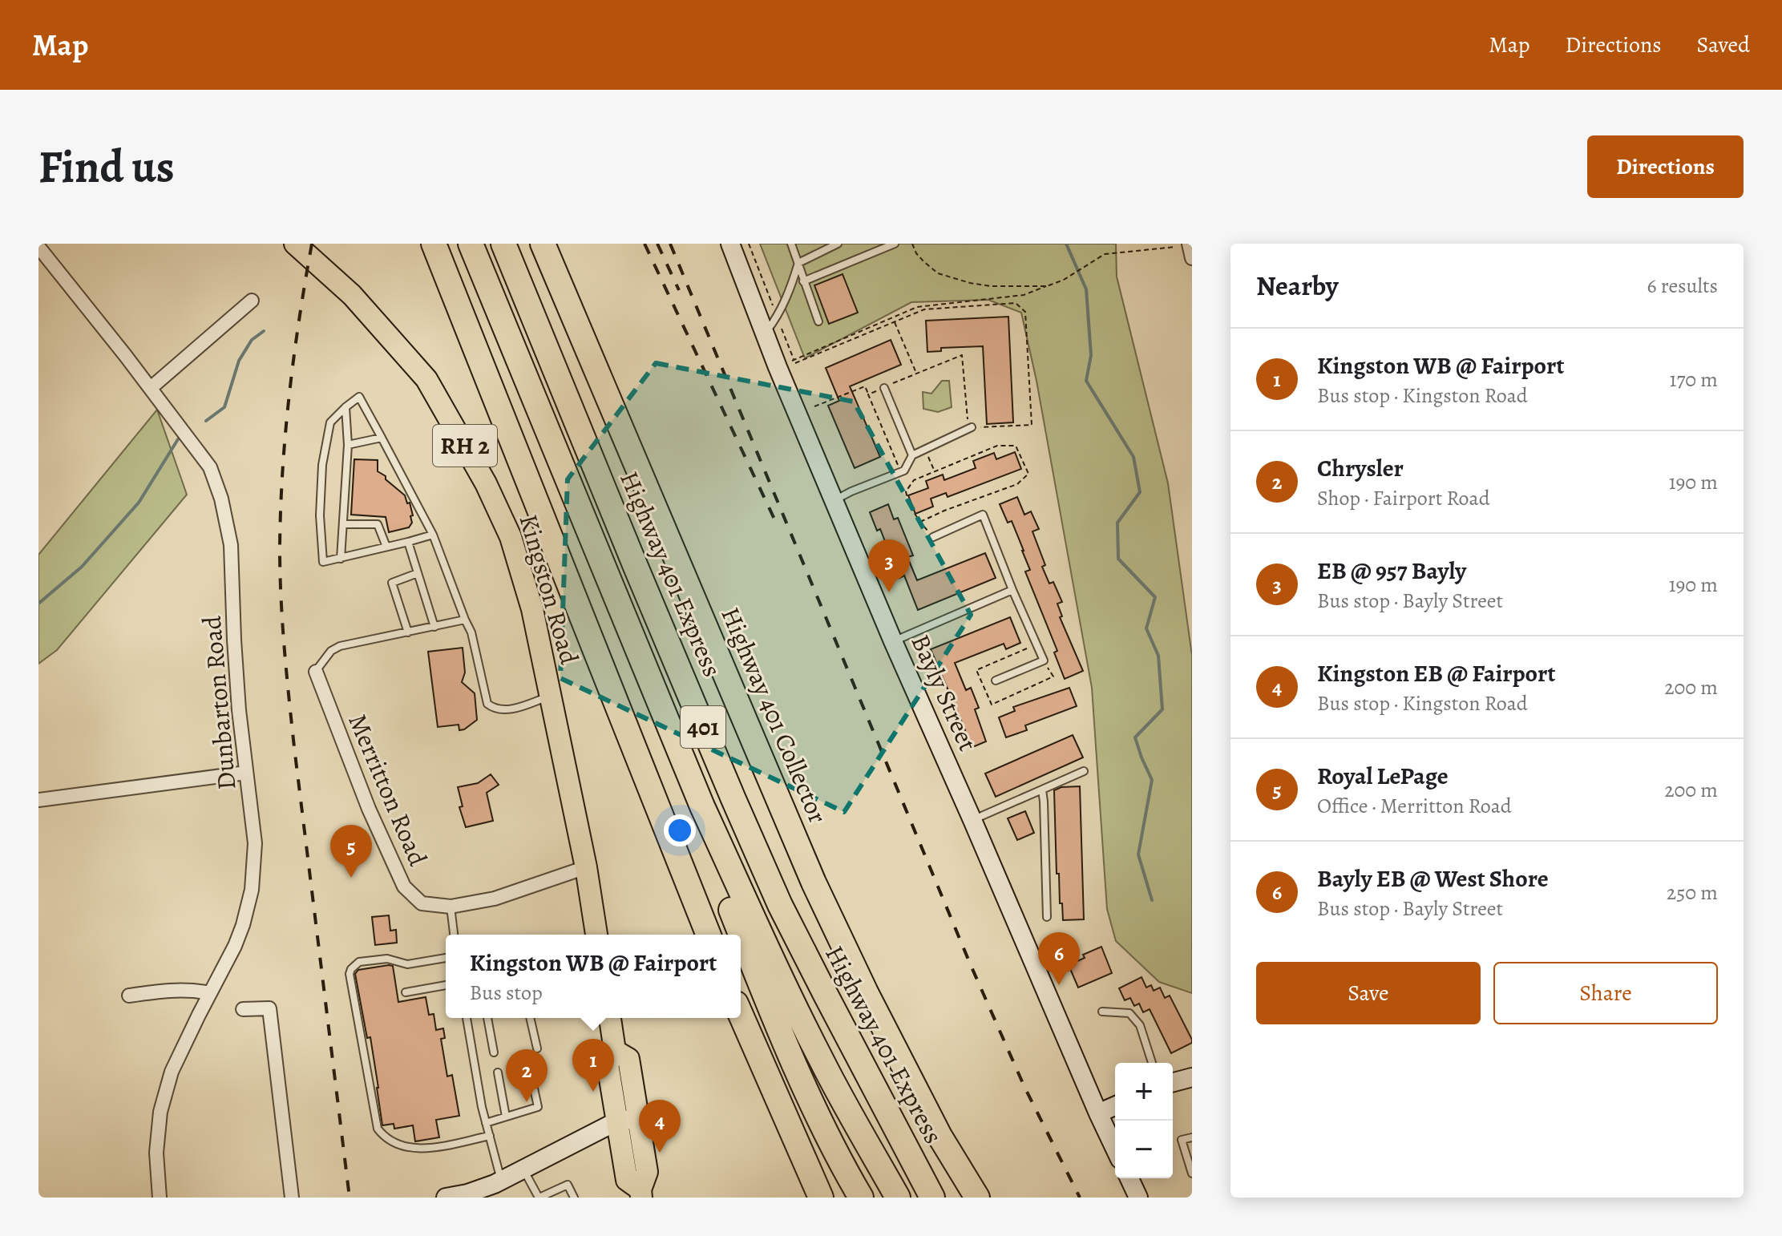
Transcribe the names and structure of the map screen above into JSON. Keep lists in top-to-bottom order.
{
  "streets": {
    "highway": ["Highway 401 Express", "Highway 401 Collector", "401"],
    "main road": ["RH 2", "Kingston Road", "Bayly Street"],
    "street": ["Dunbarton Road", "Merritton Road"]
  },
  "crossings": [
    ["Kingston Road", "Merritton Road"]
  ],
  "page": {
    "header": "Map",
    "nav": ["Map", "Directions", "Saved"],
    "buttons": [
      "Directions",
      ["Save", "Share"]
    ],
    "title": "Find us",
    "heading": ["Nearby", "6 results"],
    "list": [
      {
        "mark": "1",
        "name": "Kingston WB @ Fairport",
        "note": "Bus stop · Kingston Road",
        "value": "170 m"
      },
      {
        "mark": "2",
        "name": "Chrysler",
        "note": "Shop · Fairport Road",
        "value": "190 m"
      },
      {
        "mark": "3",
        "name": "EB @ 957 Bayly",
        "note": "Bus stop · Bayly Street",
        "value": "190 m"
      },
      {
        "mark": "4",
        "name": "Kingston EB @ Fairport",
        "note": "Bus stop · Kingston Road",
        "value": "200 m"
      },
      {
        "mark": "5",
        "name": "Royal LePage",
        "note": "Office · Merritton Road",
        "value": "200 m"
      },
      {
        "mark": "6",
        "name": "Bayly EB @ West Shore",
        "note": "Bus stop · Bayly Street",
        "value": "250 m"
      }
    ],
    "pins": [
      "3",
      "5",
      "6",
      "1",
      "2",
      "4"
    ],
    "popup": ["Kingston WB @ Fairport", "Bus stop"],
    "map_buttons": ["+", "−"]
  }
}
